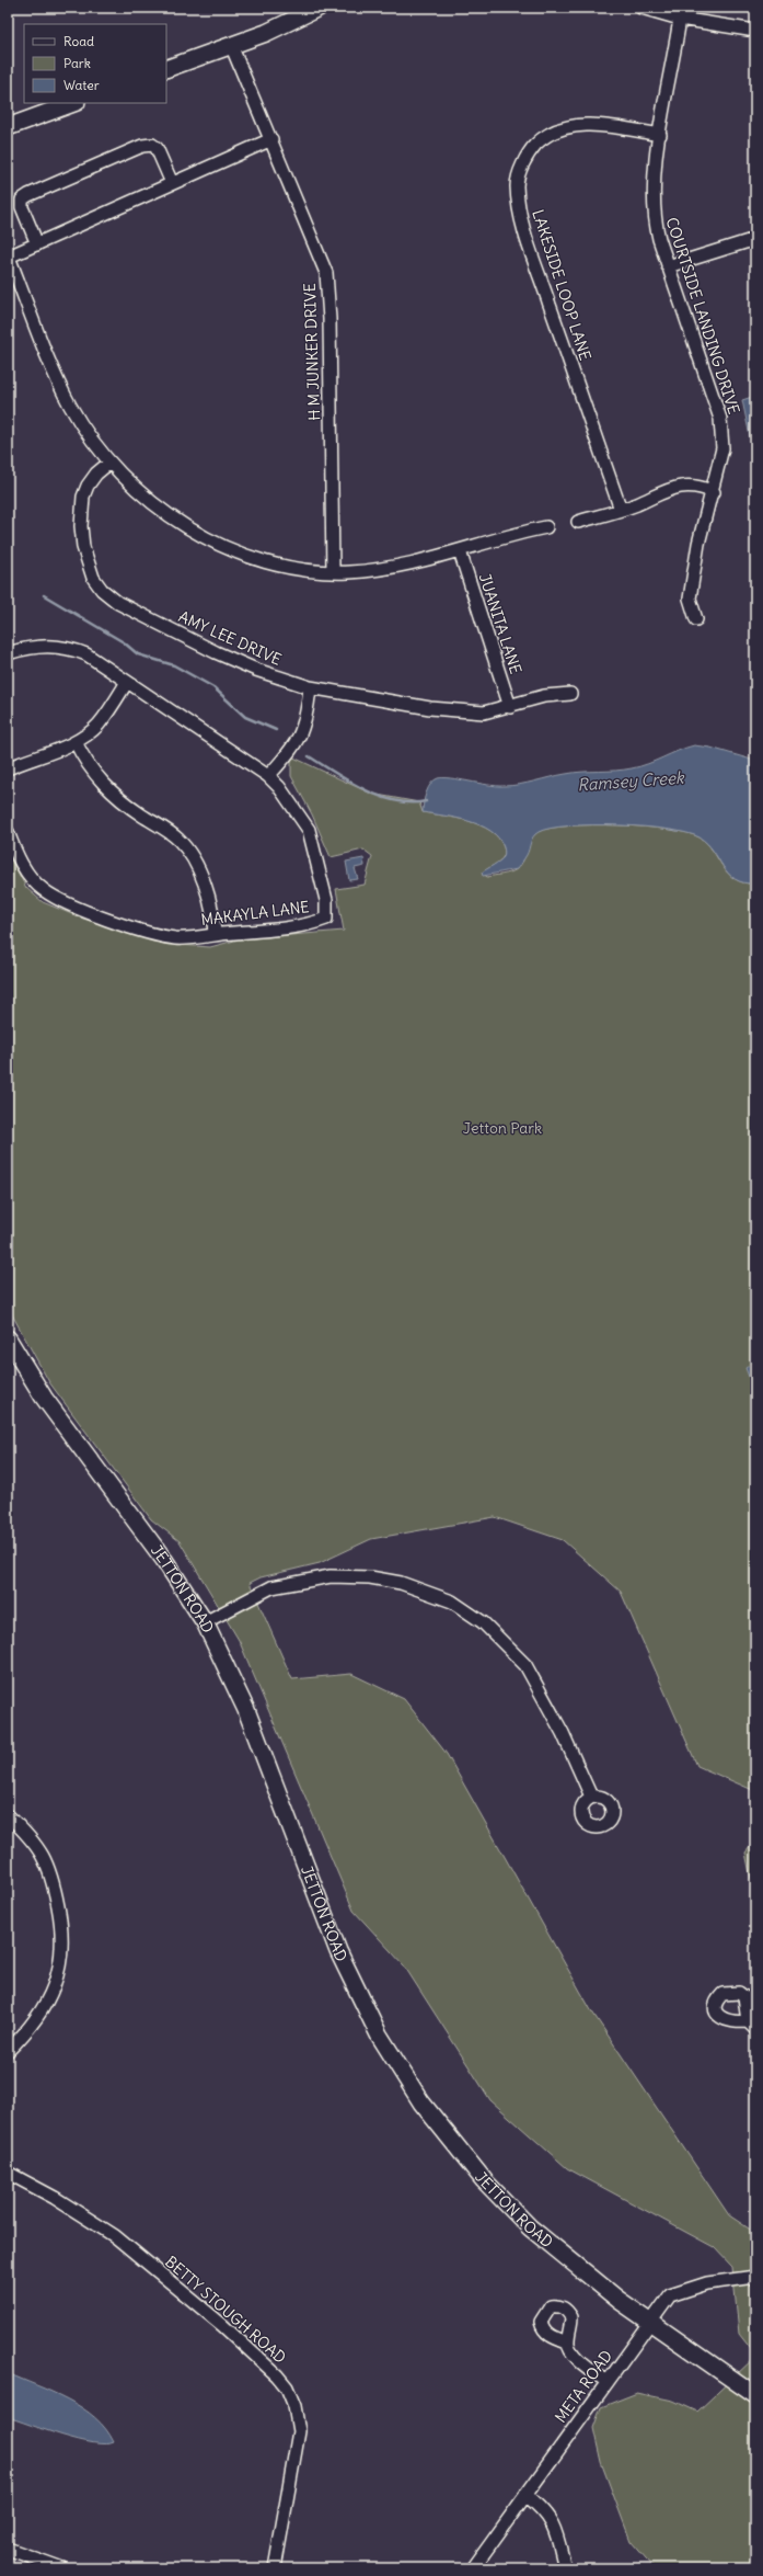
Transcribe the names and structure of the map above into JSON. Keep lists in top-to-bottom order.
{
  "streets": {
    "street": [
      "LAKESIDE LOOP LANE",
      "COURTSIDE LANDING DRIVE",
      "H M JUNKER DRIVE",
      "JUANITA LANE",
      "AMY LEE DRIVE",
      "MAKAYLA LANE",
      "JETTON ROAD",
      "BETTY STOUGH ROAD",
      "META ROAD"
    ]
  },
  "crossings": [
    ["LAKESIDE LOOP LANE", "COURTSIDE LANDING DRIVE"],
    ["JUANITA LANE", "AMY LEE DRIVE"],
    ["JETTON ROAD", "META ROAD"]
  ],
  "water": ["Ramsey Creek"],
  "parks": ["Jetton Park"],
  "legend": ["Road", "Park", "Water"]
}
